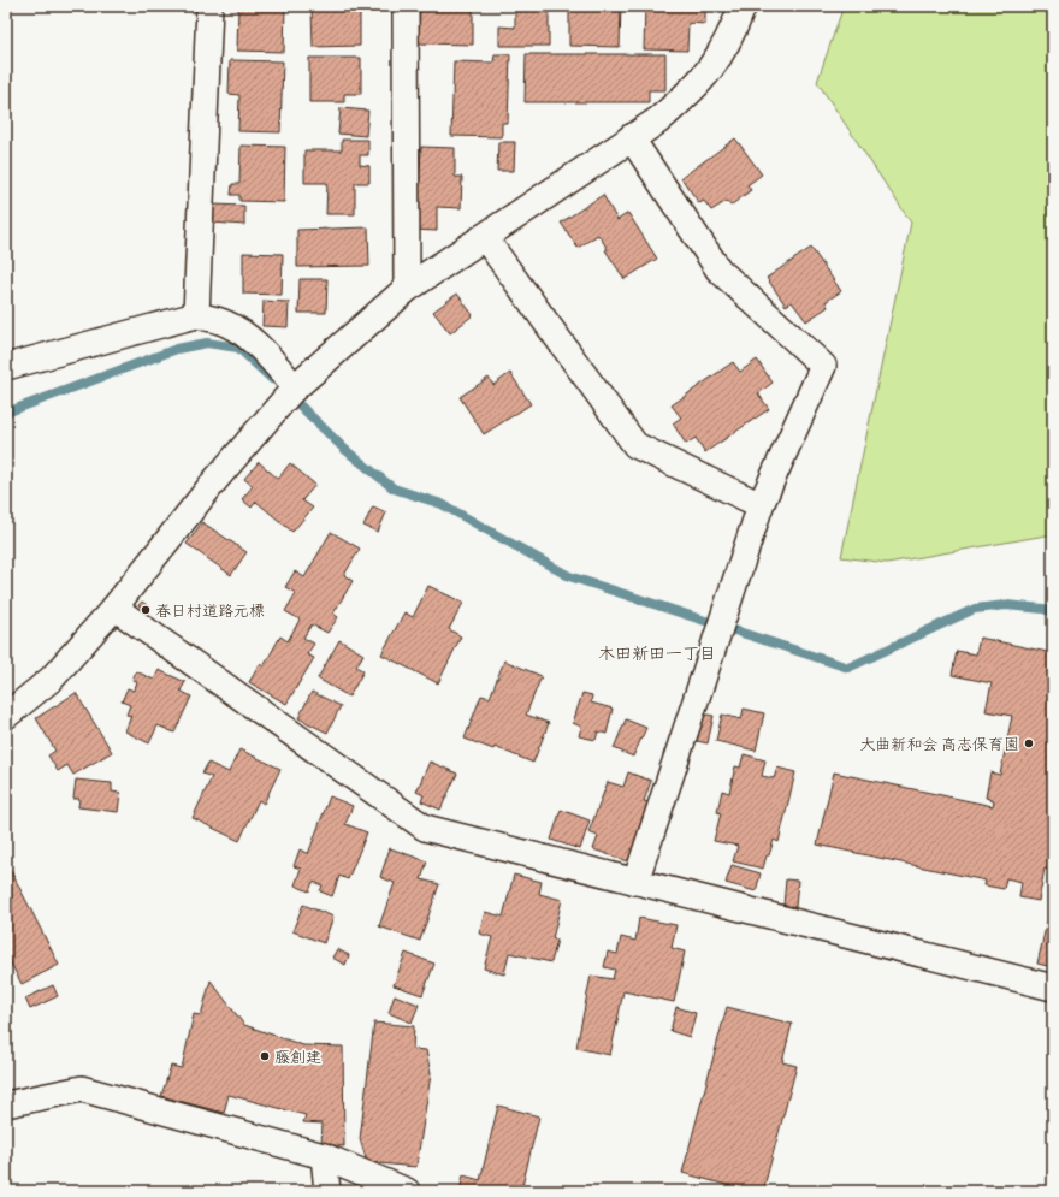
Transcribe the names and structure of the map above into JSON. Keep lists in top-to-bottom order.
{
  "districts": ["木田新田一丁目"],
  "places": ["春日村道路元標", "大曲新和会 高志保育園", "藤創建"]
}
